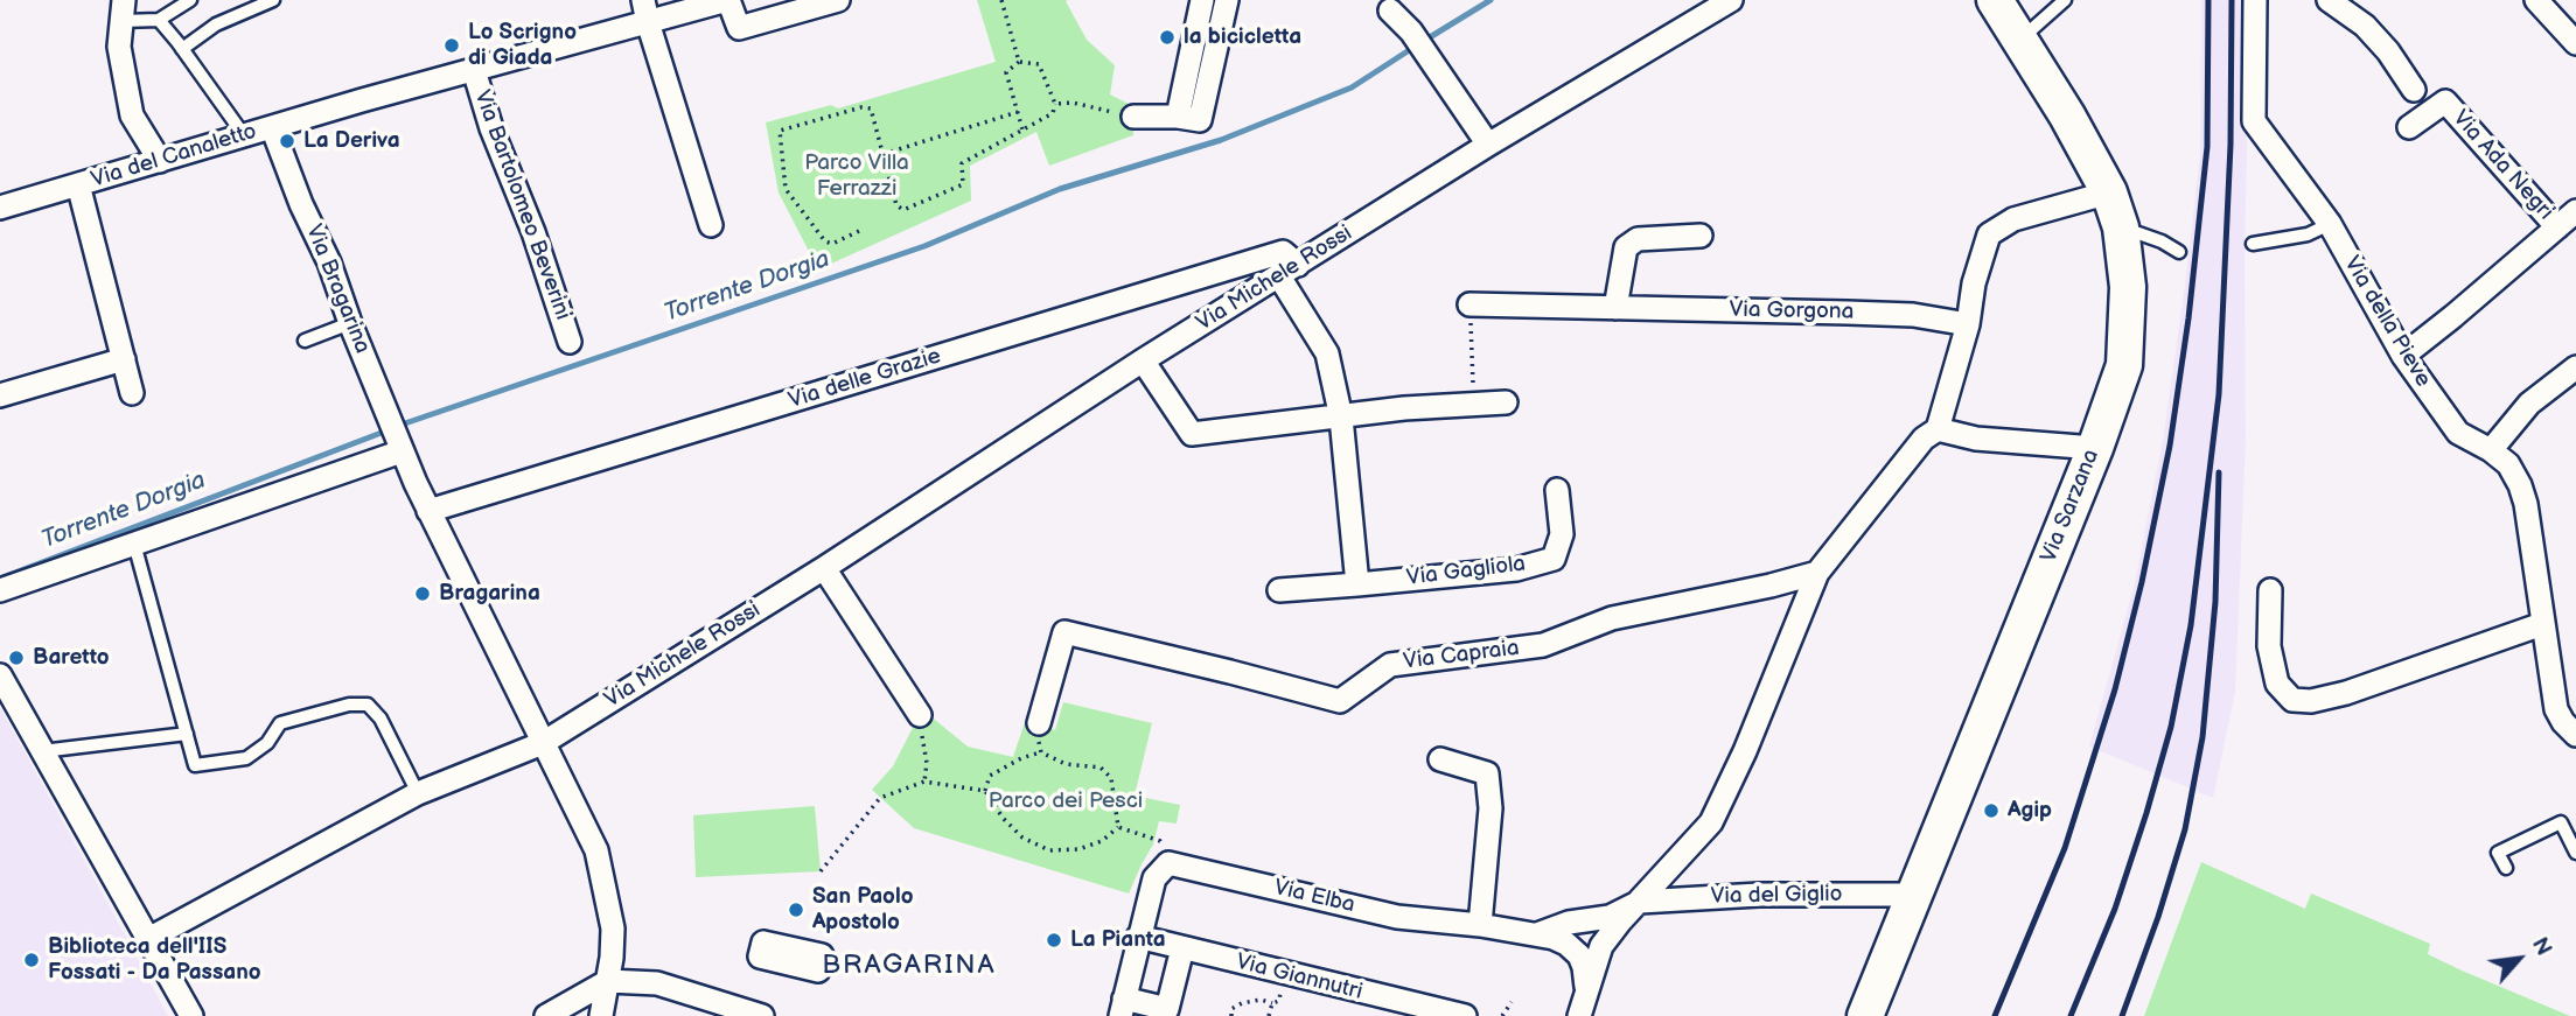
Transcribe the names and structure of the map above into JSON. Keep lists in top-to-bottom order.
{
  "streets": {
    "main road": ["Via Sarzana"],
    "street": [
      "Via del Canaletto",
      "Via Ada Negri",
      "Via Bartolomeo Beverini",
      "Via Michele Rossi",
      "Via Bragarina",
      "Via Gorgona",
      "Via della Pieve",
      "Via delle Grazie",
      "Via Gagliola",
      "Via Capraia",
      "Via del Giglio",
      "Via Elba",
      "Via Giannutri"
    ]
  },
  "crossings": [
    ["Via del Canaletto", "Via Bartolomeo Beverini"],
    ["Via del Canaletto", "Via Bragarina"],
    ["Via Ada Negri", "Via della Pieve"],
    ["Via Michele Rossi", "Via Bragarina"],
    ["Via Michele Rossi", "Via delle Grazie"],
    ["Via Bragarina", "Via delle Grazie"],
    ["Via Sarzana", "Via del Giglio"],
    ["Via del Giglio", "Via Elba"]
  ],
  "districts": ["BRAGARINA"],
  "water": ["Torrente Dorgia"],
  "parks": ["Parco Villa Ferrazzi", "Parco dei Pesci"],
  "places": [
    "la bicicletta",
    "Lo Scrigno di Giada",
    "La Deriva",
    "Bragarina",
    "Baretto",
    "Agip",
    "San Paolo Apostolo",
    "La Pianta",
    "Biblioteca dell'IIS Fossati - Da Passano"
  ],
  "north": "top right"
}
